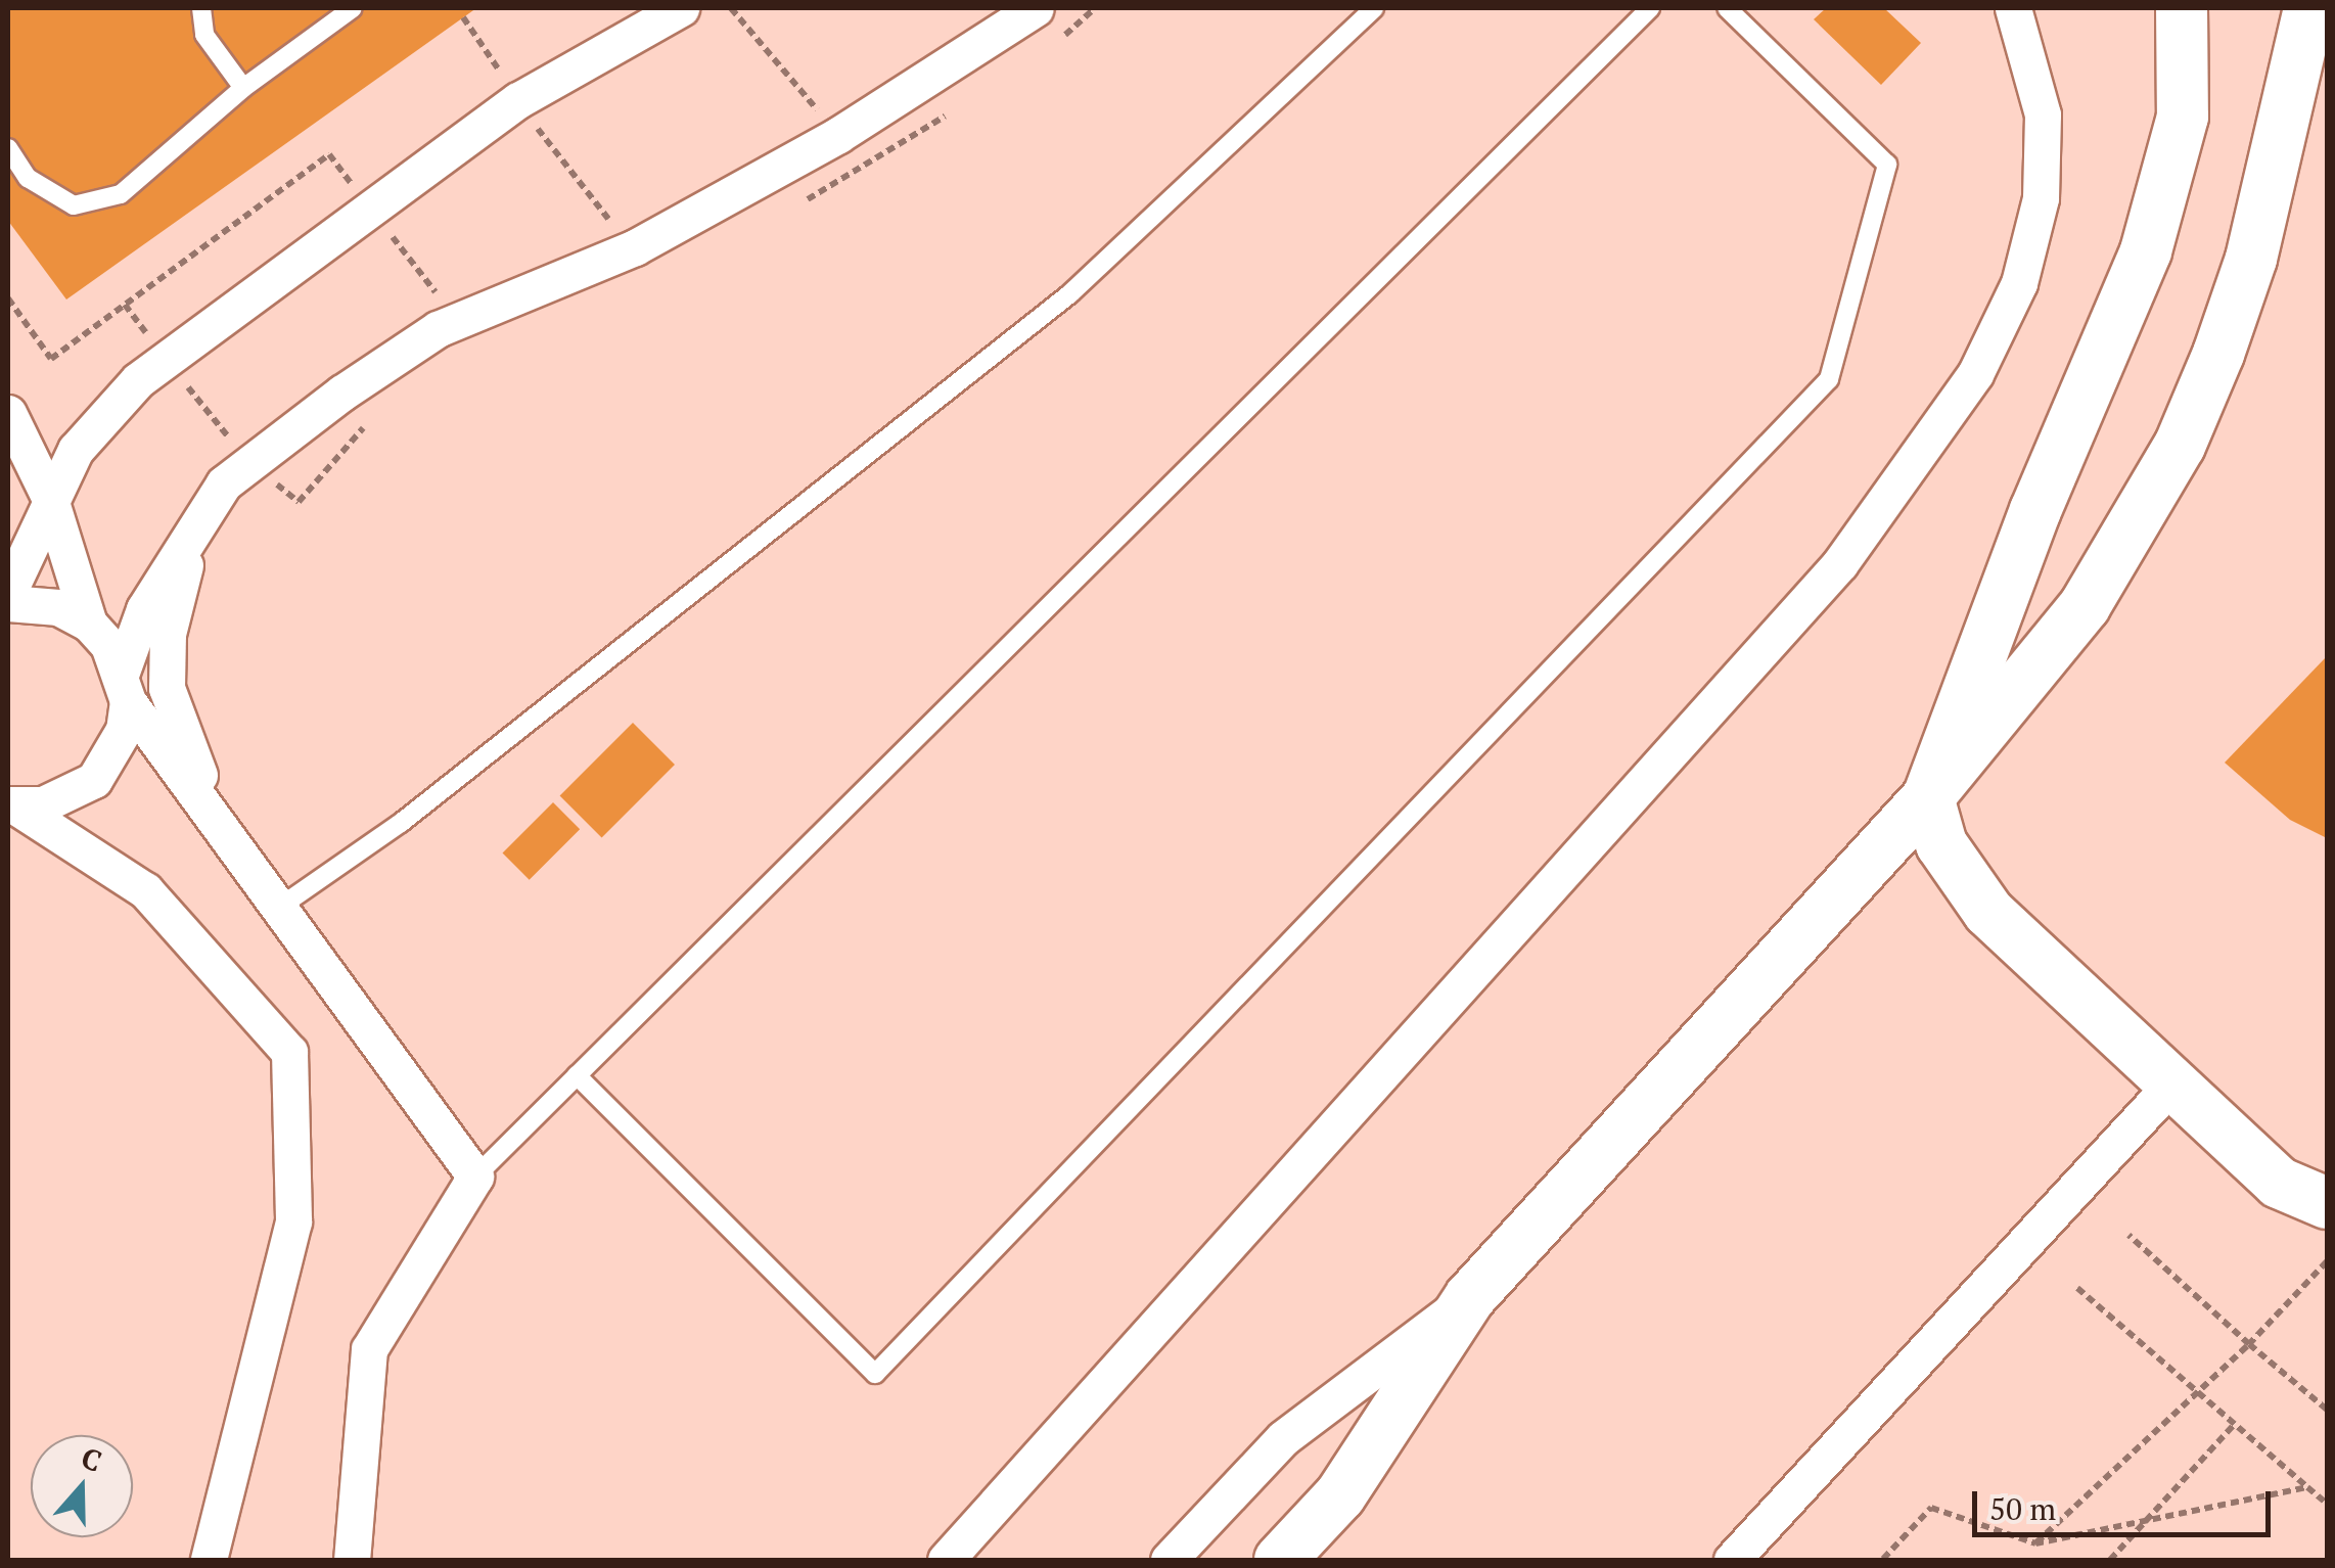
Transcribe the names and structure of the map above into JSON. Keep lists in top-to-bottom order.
{
  "scale_bar": "50 m",
  "north": "top"
}
